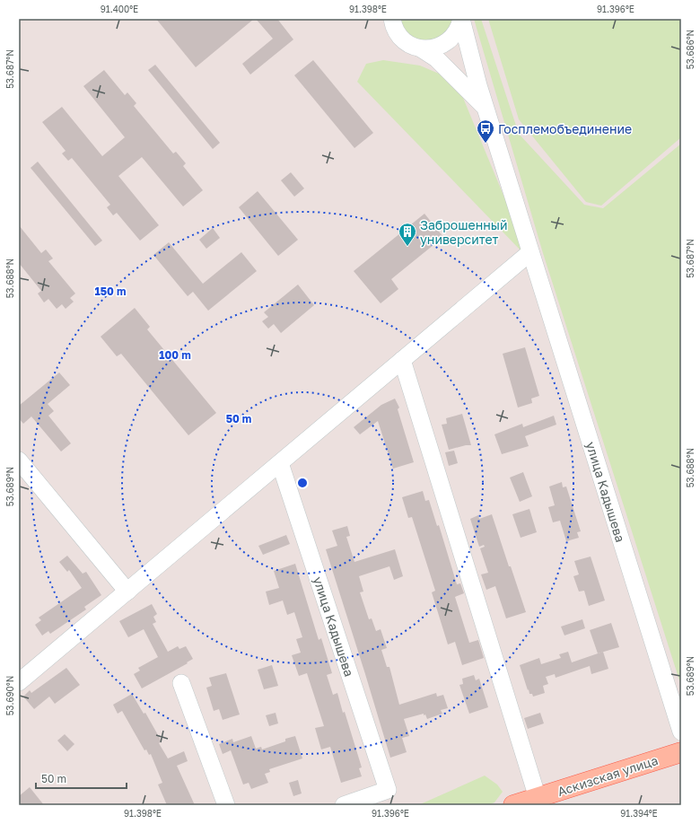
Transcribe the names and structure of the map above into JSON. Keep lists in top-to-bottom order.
{
  "streets": {
    "main road": ["Аскизская улица"],
    "street": ["улица Кадышева"]
  },
  "places": {
    "bus stop": ["Госплемобъединение"],
    "building": ["Заброшенный университет"]
  },
  "scale_bar": "50 m",
  "coordinates": [
    "91.400°E",
    "91.398°E",
    "91.396°E",
    "53.686°N",
    "53.687°N",
    "53.688°N",
    "53.689°N",
    "53.690°N",
    "91.394°E"
  ],
  "rings": ["150 m", "100 m", "50 m"]
}
